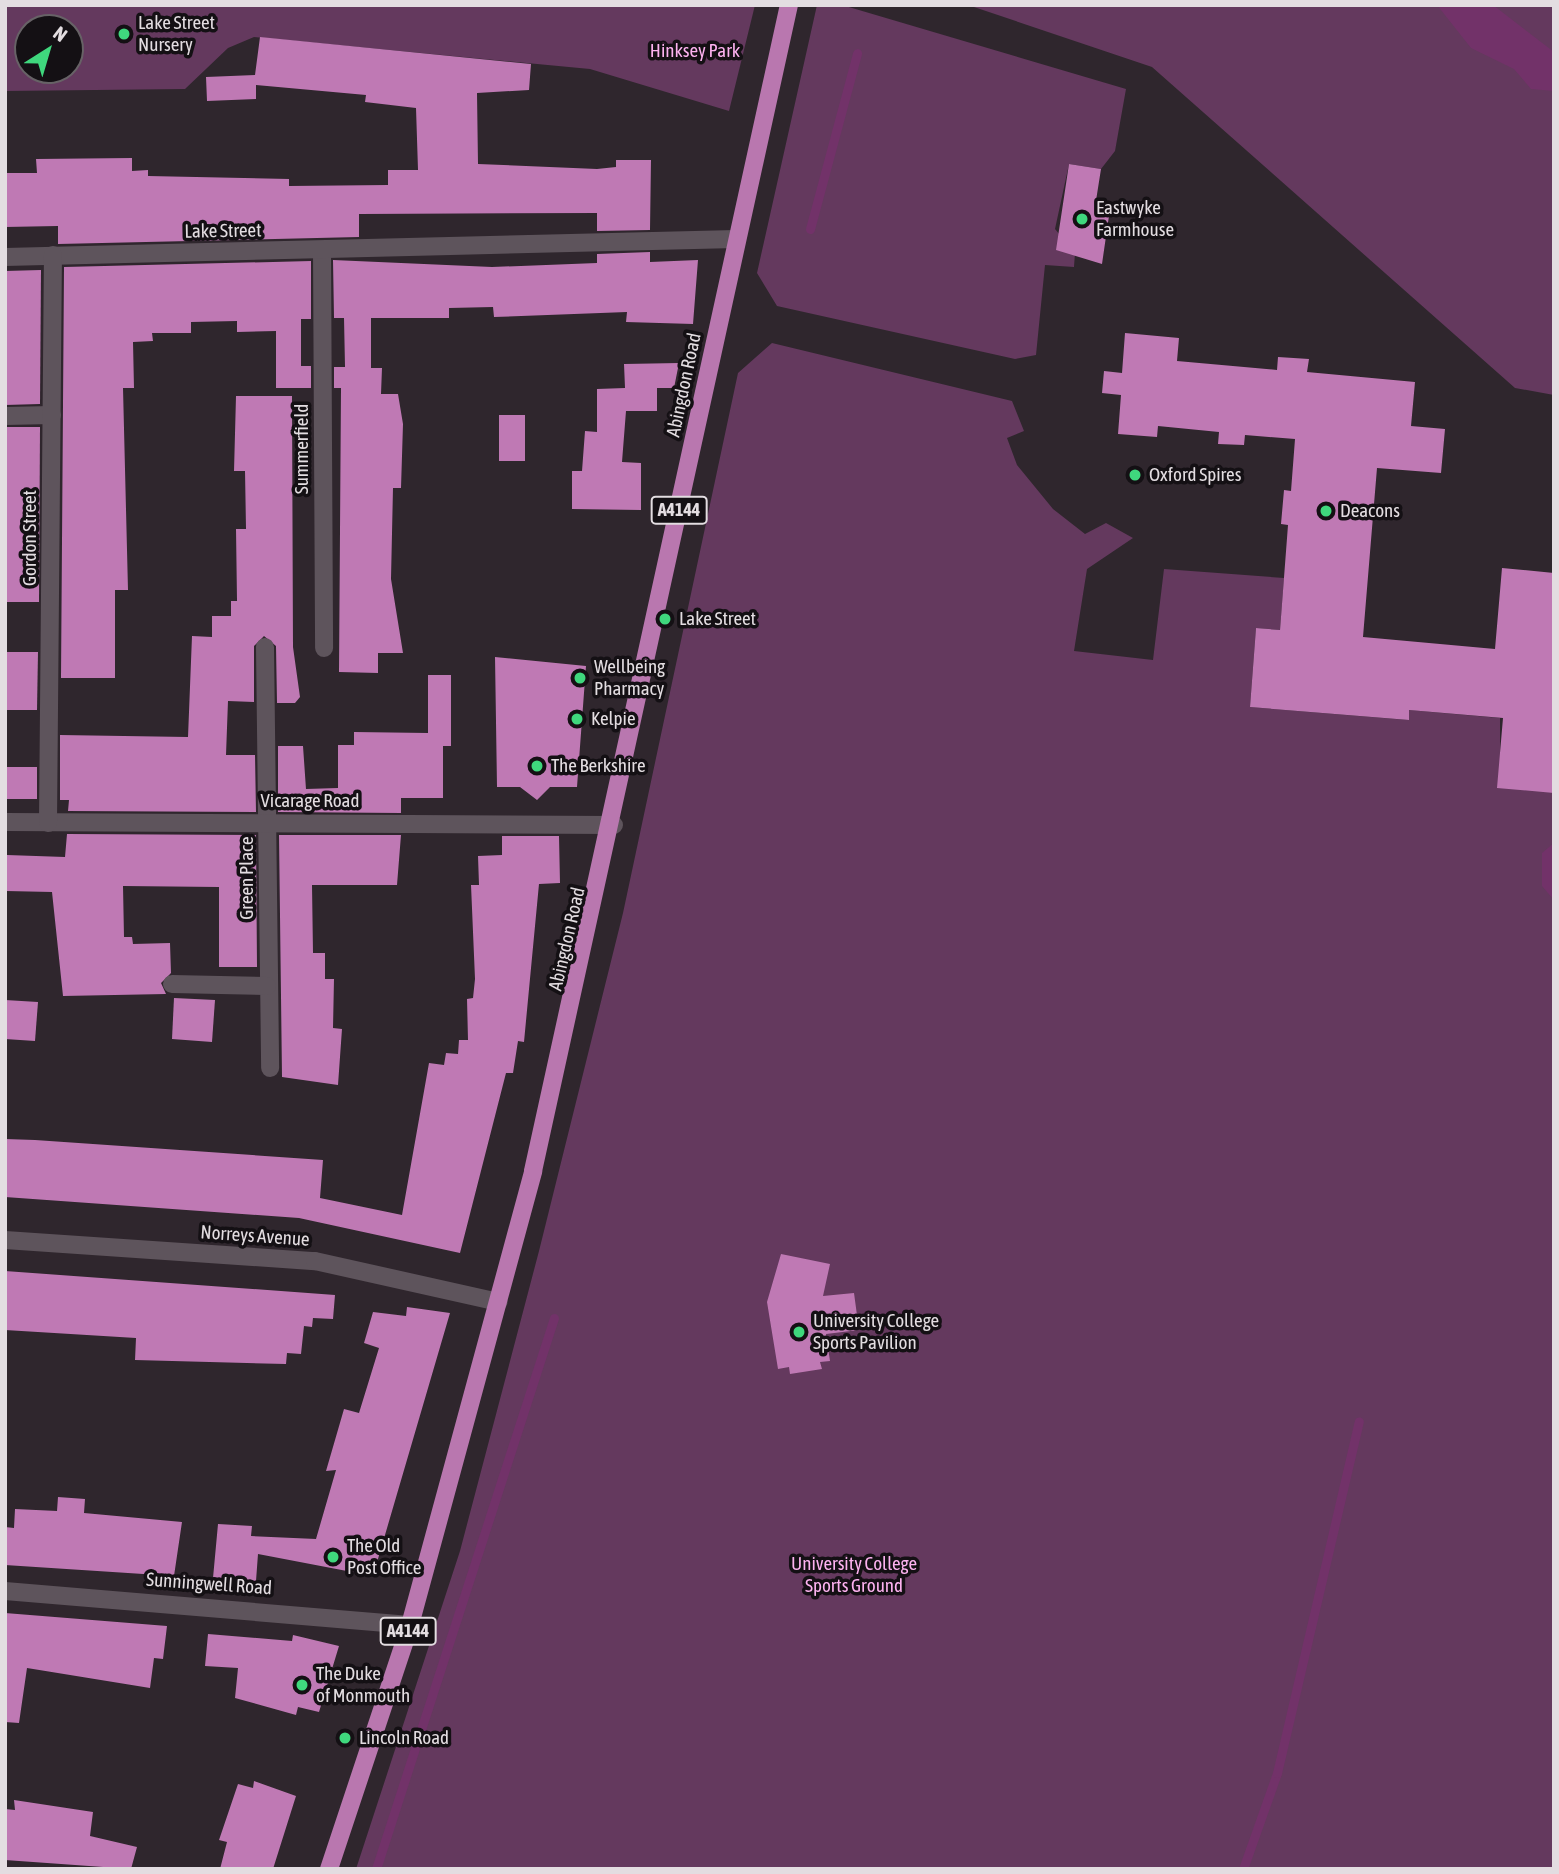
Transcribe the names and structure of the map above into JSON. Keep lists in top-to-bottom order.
{
  "streets": {
    "main road": ["Abingdon Road", "A4144"],
    "street": [
      "Lake Street",
      "Summerfield",
      "Gordon Street",
      "Vicarage Road",
      "Green Place",
      "Norreys Avenue",
      "Sunningwell Road"
    ]
  },
  "crossings": [
    ["Lake Street", "Abingdon Road"],
    ["Lake Street", "Summerfield"],
    ["Lake Street", "Gordon Street"],
    ["Abingdon Road", "Vicarage Road"],
    ["Abingdon Road", "Norreys Avenue"],
    ["Abingdon Road", "Sunningwell Road"],
    ["Gordon Street", "Vicarage Road"],
    ["Vicarage Road", "Green Place"]
  ],
  "parks": ["Hinksey Park", "University College Sports Ground"],
  "places": [
    "Lake Street Nursery",
    "Eastwyke Farmhouse",
    "Oxford Spires",
    "Deacons",
    "Lake Street",
    "Wellbeing Pharmacy",
    "Kelpie",
    "The Berkshire",
    "University College Sports Pavilion",
    "The Old Post Office",
    "The Duke of Monmouth",
    "Lincoln Road"
  ],
  "north": "top right"
}
